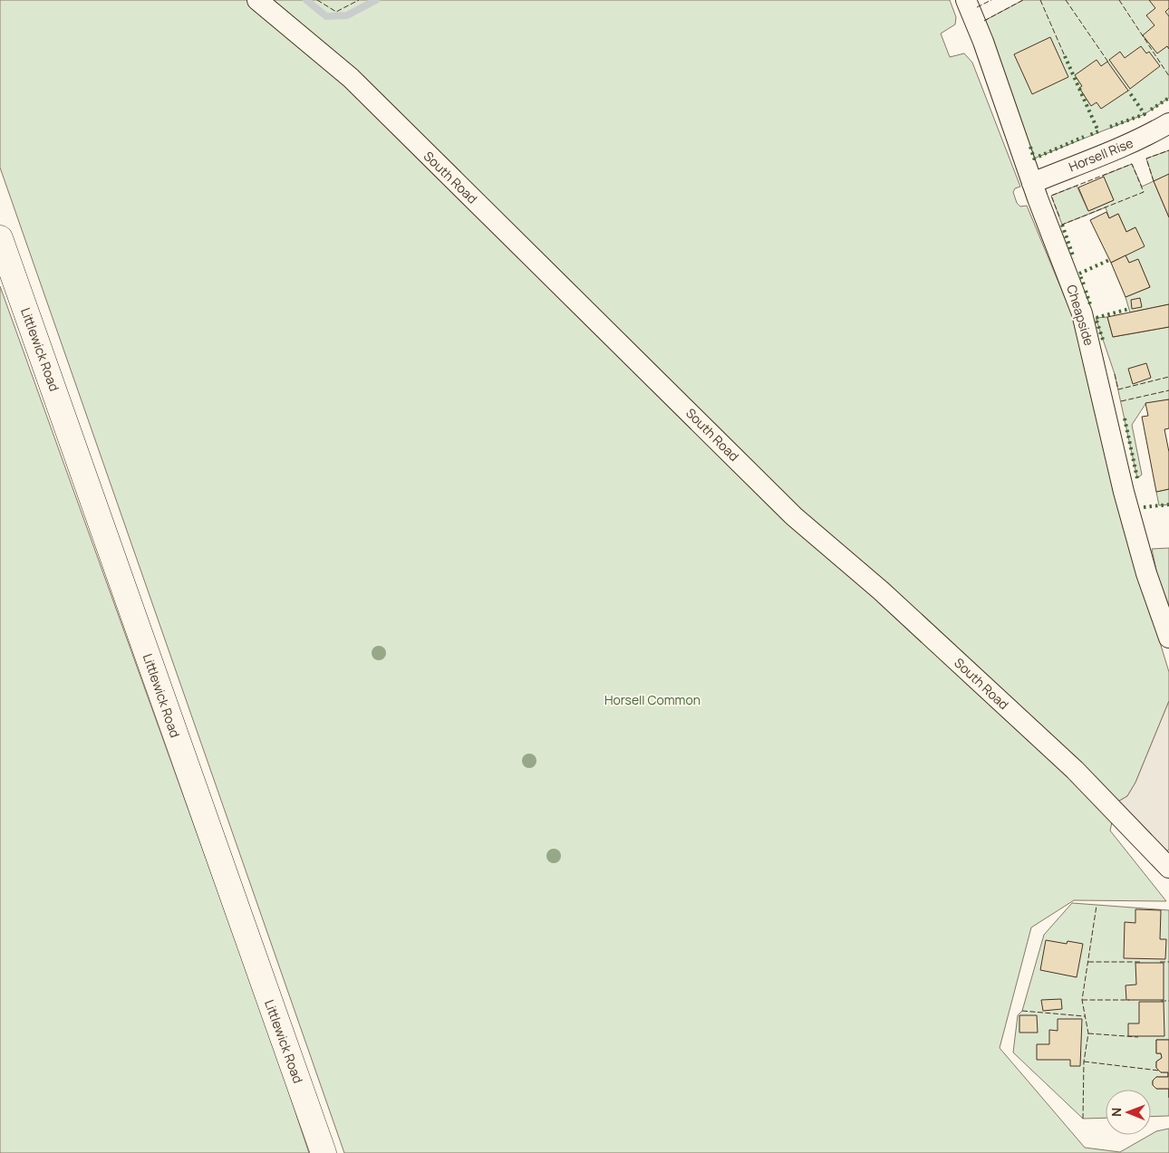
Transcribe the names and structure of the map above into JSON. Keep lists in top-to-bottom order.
{
  "streets": {
    "street": [
      "Horsell Rise",
      "South Road",
      "Cheapside",
      "Littlewick Road"
    ]
  },
  "crossings": [
    ["Horsell Rise", "Cheapside"]
  ],
  "parks": ["Horsell Common"],
  "north": "left"
}
